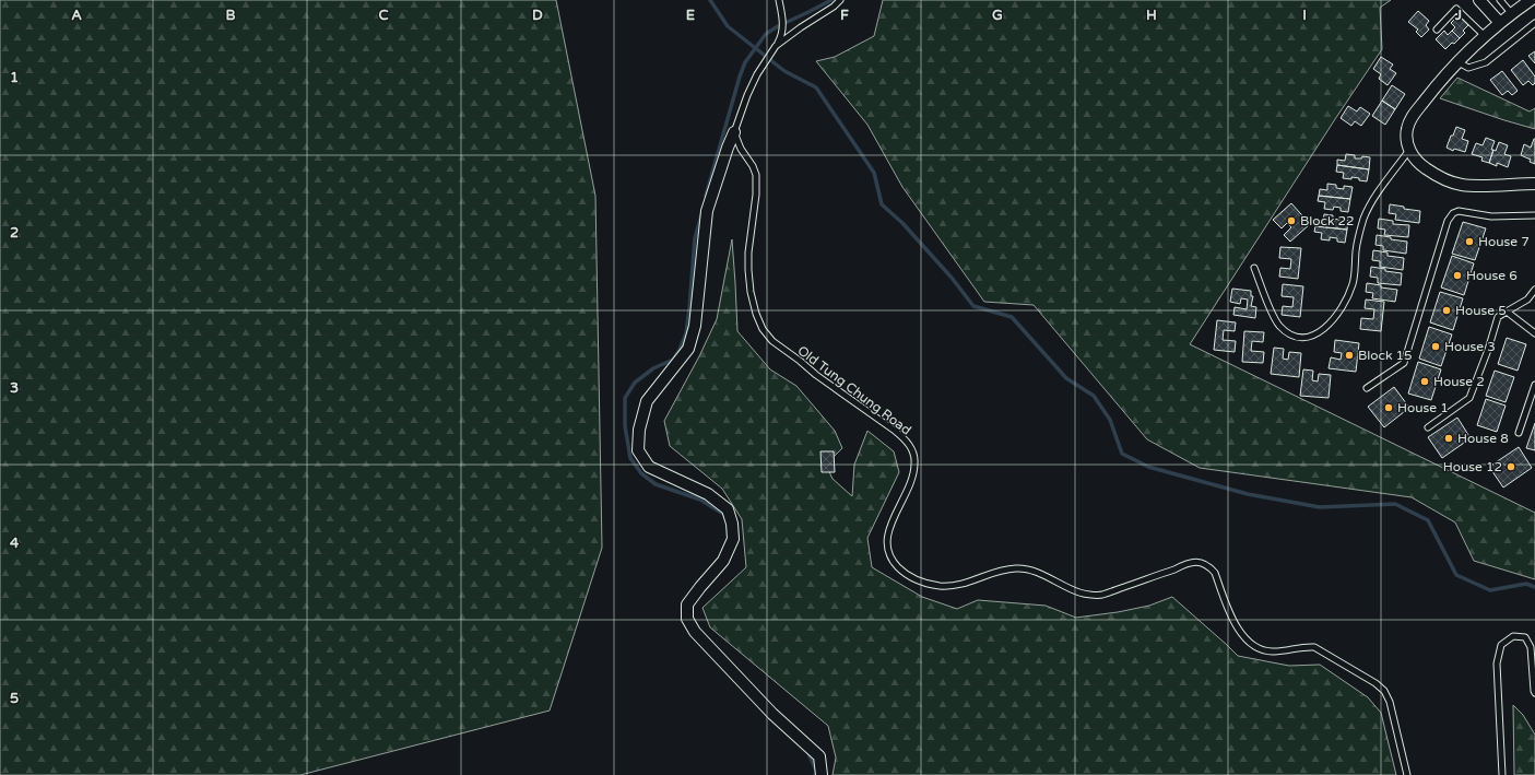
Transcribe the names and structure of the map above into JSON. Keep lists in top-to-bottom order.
{
  "streets": {
    "lane": ["Old Tung Chung Road"]
  },
  "places": [
    "Block 22",
    "House 7",
    "House 6",
    "House 5",
    "House 3",
    "Block 15",
    "House 2",
    "House 1",
    "House 8",
    "House 12"
  ],
  "grid": {
    "columns": [
      "A",
      "B",
      "C",
      "D",
      "E",
      "F",
      "G",
      "H",
      "I",
      "J"
    ],
    "rows": [
      "1",
      "2",
      "3",
      "4",
      "5"
    ]
  }
}
